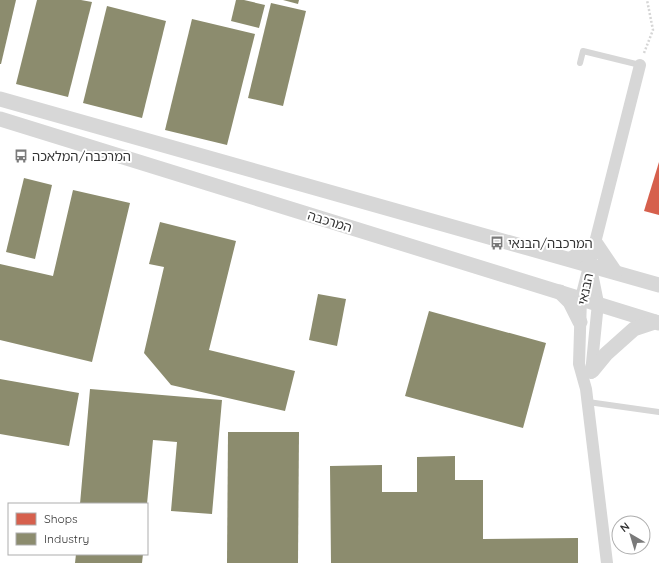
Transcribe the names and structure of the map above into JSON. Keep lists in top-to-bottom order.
{
  "streets": {
    "street": ["המרכבה", "הבנאי"]
  },
  "crossings": [
    ["המרכבה", "הבנאי"]
  ],
  "places": {
    "bus stop": ["המרכבה/המלאכה", "המרכבה/הבנאי"]
  },
  "legend": ["Shops", "Industry"],
  "north": "top left"
}
